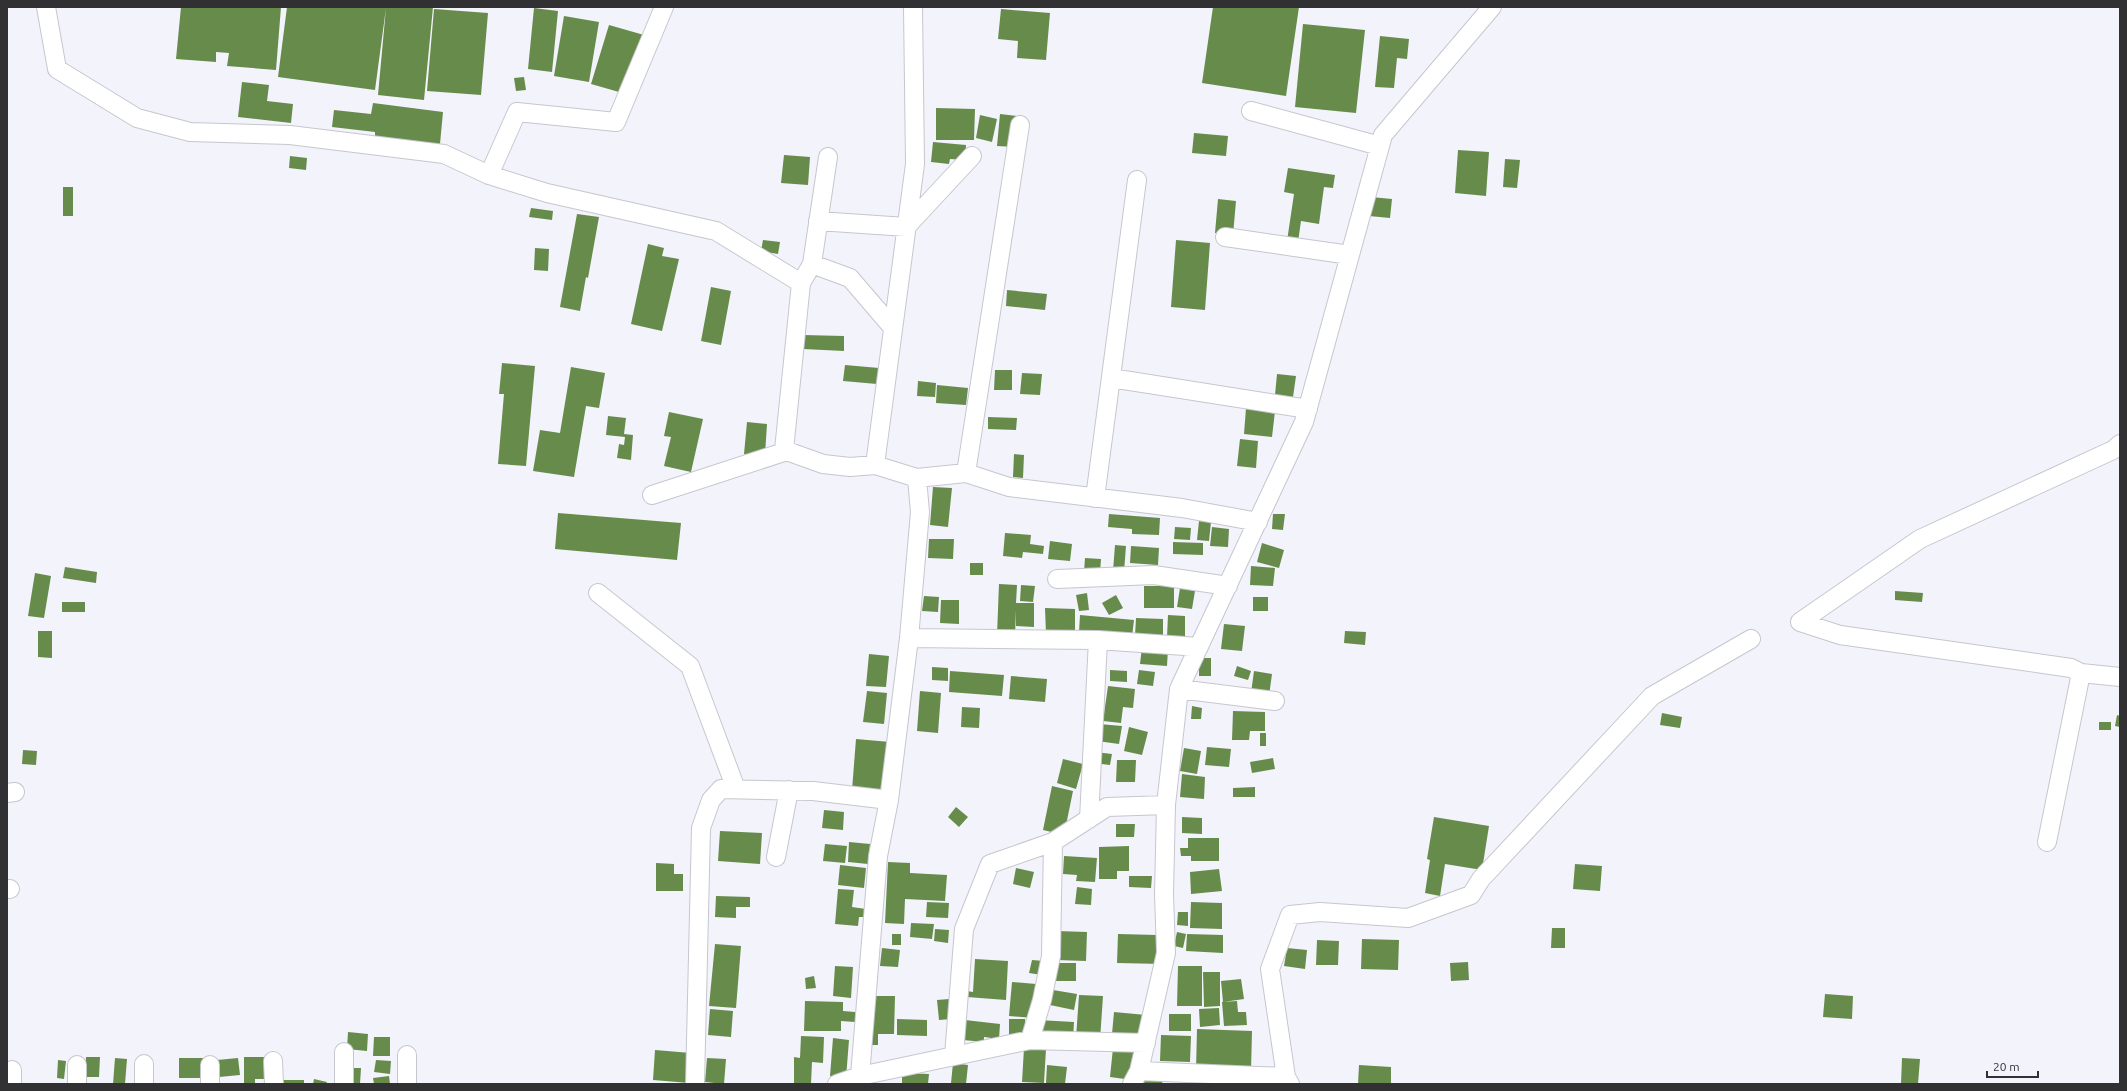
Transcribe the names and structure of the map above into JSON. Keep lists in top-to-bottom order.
{
  "scale_bar": "20 m"
}
